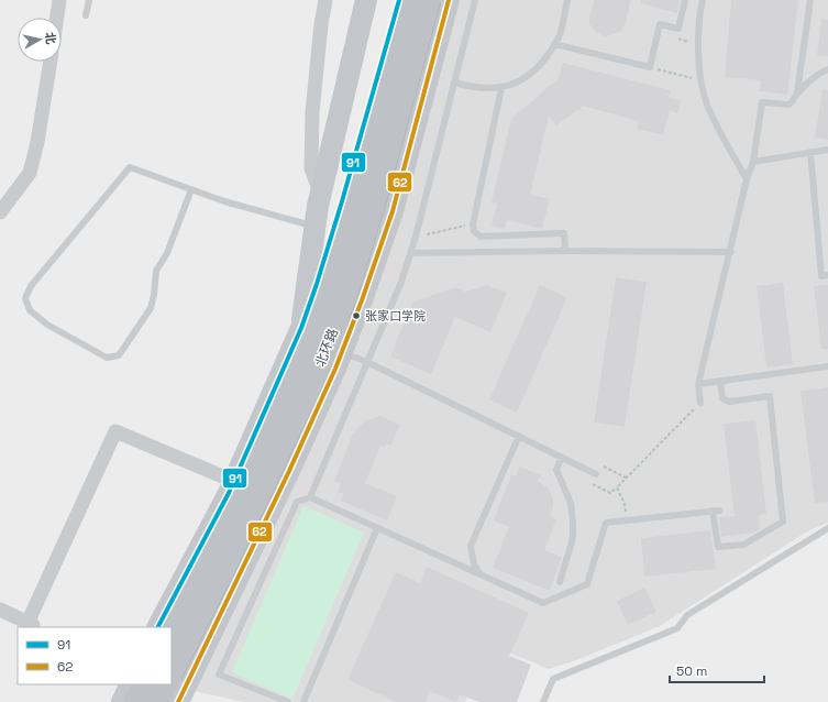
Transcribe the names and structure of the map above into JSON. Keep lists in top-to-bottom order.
{
  "streets": {
    "highway": ["北环路"]
  },
  "places": ["张家口学院"],
  "lines": ["transit line 91", "transit line 62"],
  "legend": ["91", "62"],
  "scale_bar": "50 m",
  "north": "right"
}
